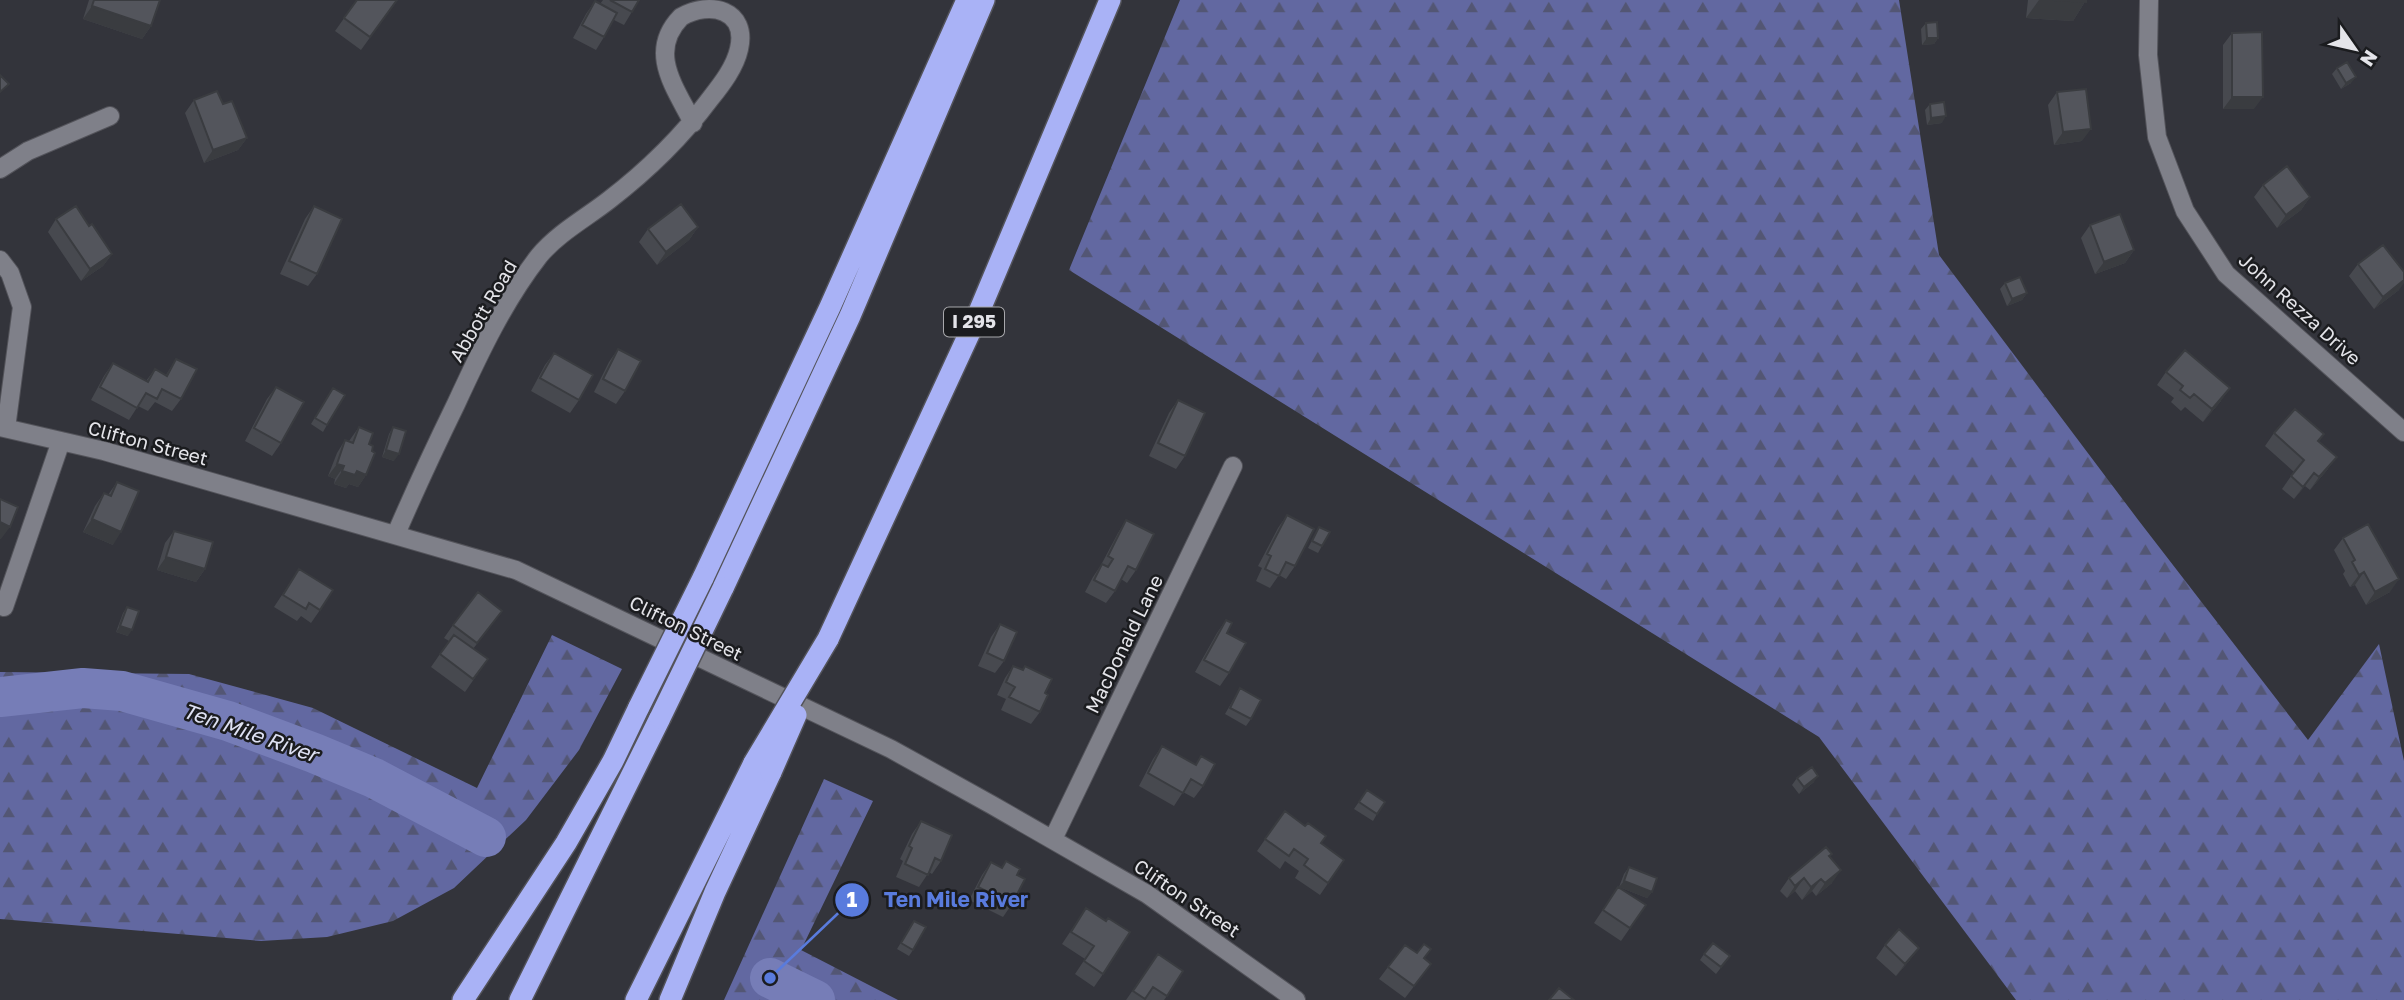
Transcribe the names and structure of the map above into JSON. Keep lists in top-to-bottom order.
{
  "streets": {
    "highway": ["I 295"],
    "street": [
      "John Rezza Drive",
      "Abbott Road",
      "Clifton Street",
      "MacDonald Lane"
    ]
  },
  "crossings": [
    ["Abbott Road", "Clifton Street"],
    ["Clifton Street", "MacDonald Lane"]
  ],
  "water": ["Ten Mile River"],
  "places": ["Ten Mile River"],
  "north": "bottom right"
}
